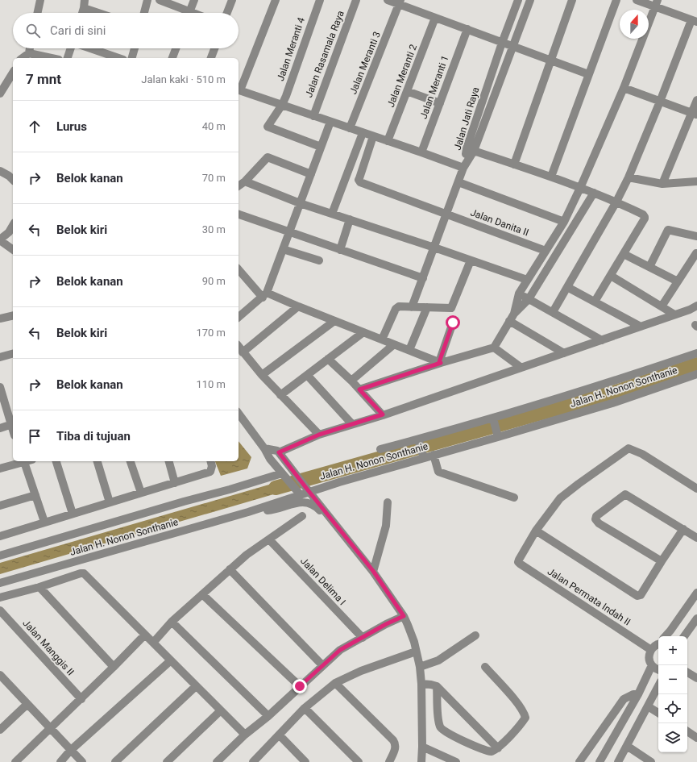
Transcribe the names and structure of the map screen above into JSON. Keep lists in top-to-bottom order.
{
  "streets": {
    "street": [
      "Jalan Meranti 4",
      "Jalan Rasamala Raya",
      "Jalan Meranti 3",
      "Jalan Meranti 2",
      "Jalan Meranti 1",
      "Jalan Jati Raya",
      "Jalan Danita II",
      "Jalan H. Nonon Sonthanie",
      "Jalan Delima I",
      "Jalan Permata Indah II",
      "Jalan Manggis II"
    ]
  },
  "crossings": [
    ["Jalan Jati Raya", "Jalan Danita II"]
  ],
  "north": "top",
  "page": {
    "search": "Cari di sini",
    "heading": ["7 mnt", "Jalan kaki · 510 m"],
    "list": [
      ["Lurus", "40 m"],
      ["Belok kanan", "70 m"],
      ["Belok kiri", "30 m"],
      ["Belok kanan", "90 m"],
      ["Belok kiri", "170 m"],
      ["Belok kanan", "110 m"],
      "Tiba di tujuan"
    ],
    "map_buttons": ["+", "−"]
  }
}
